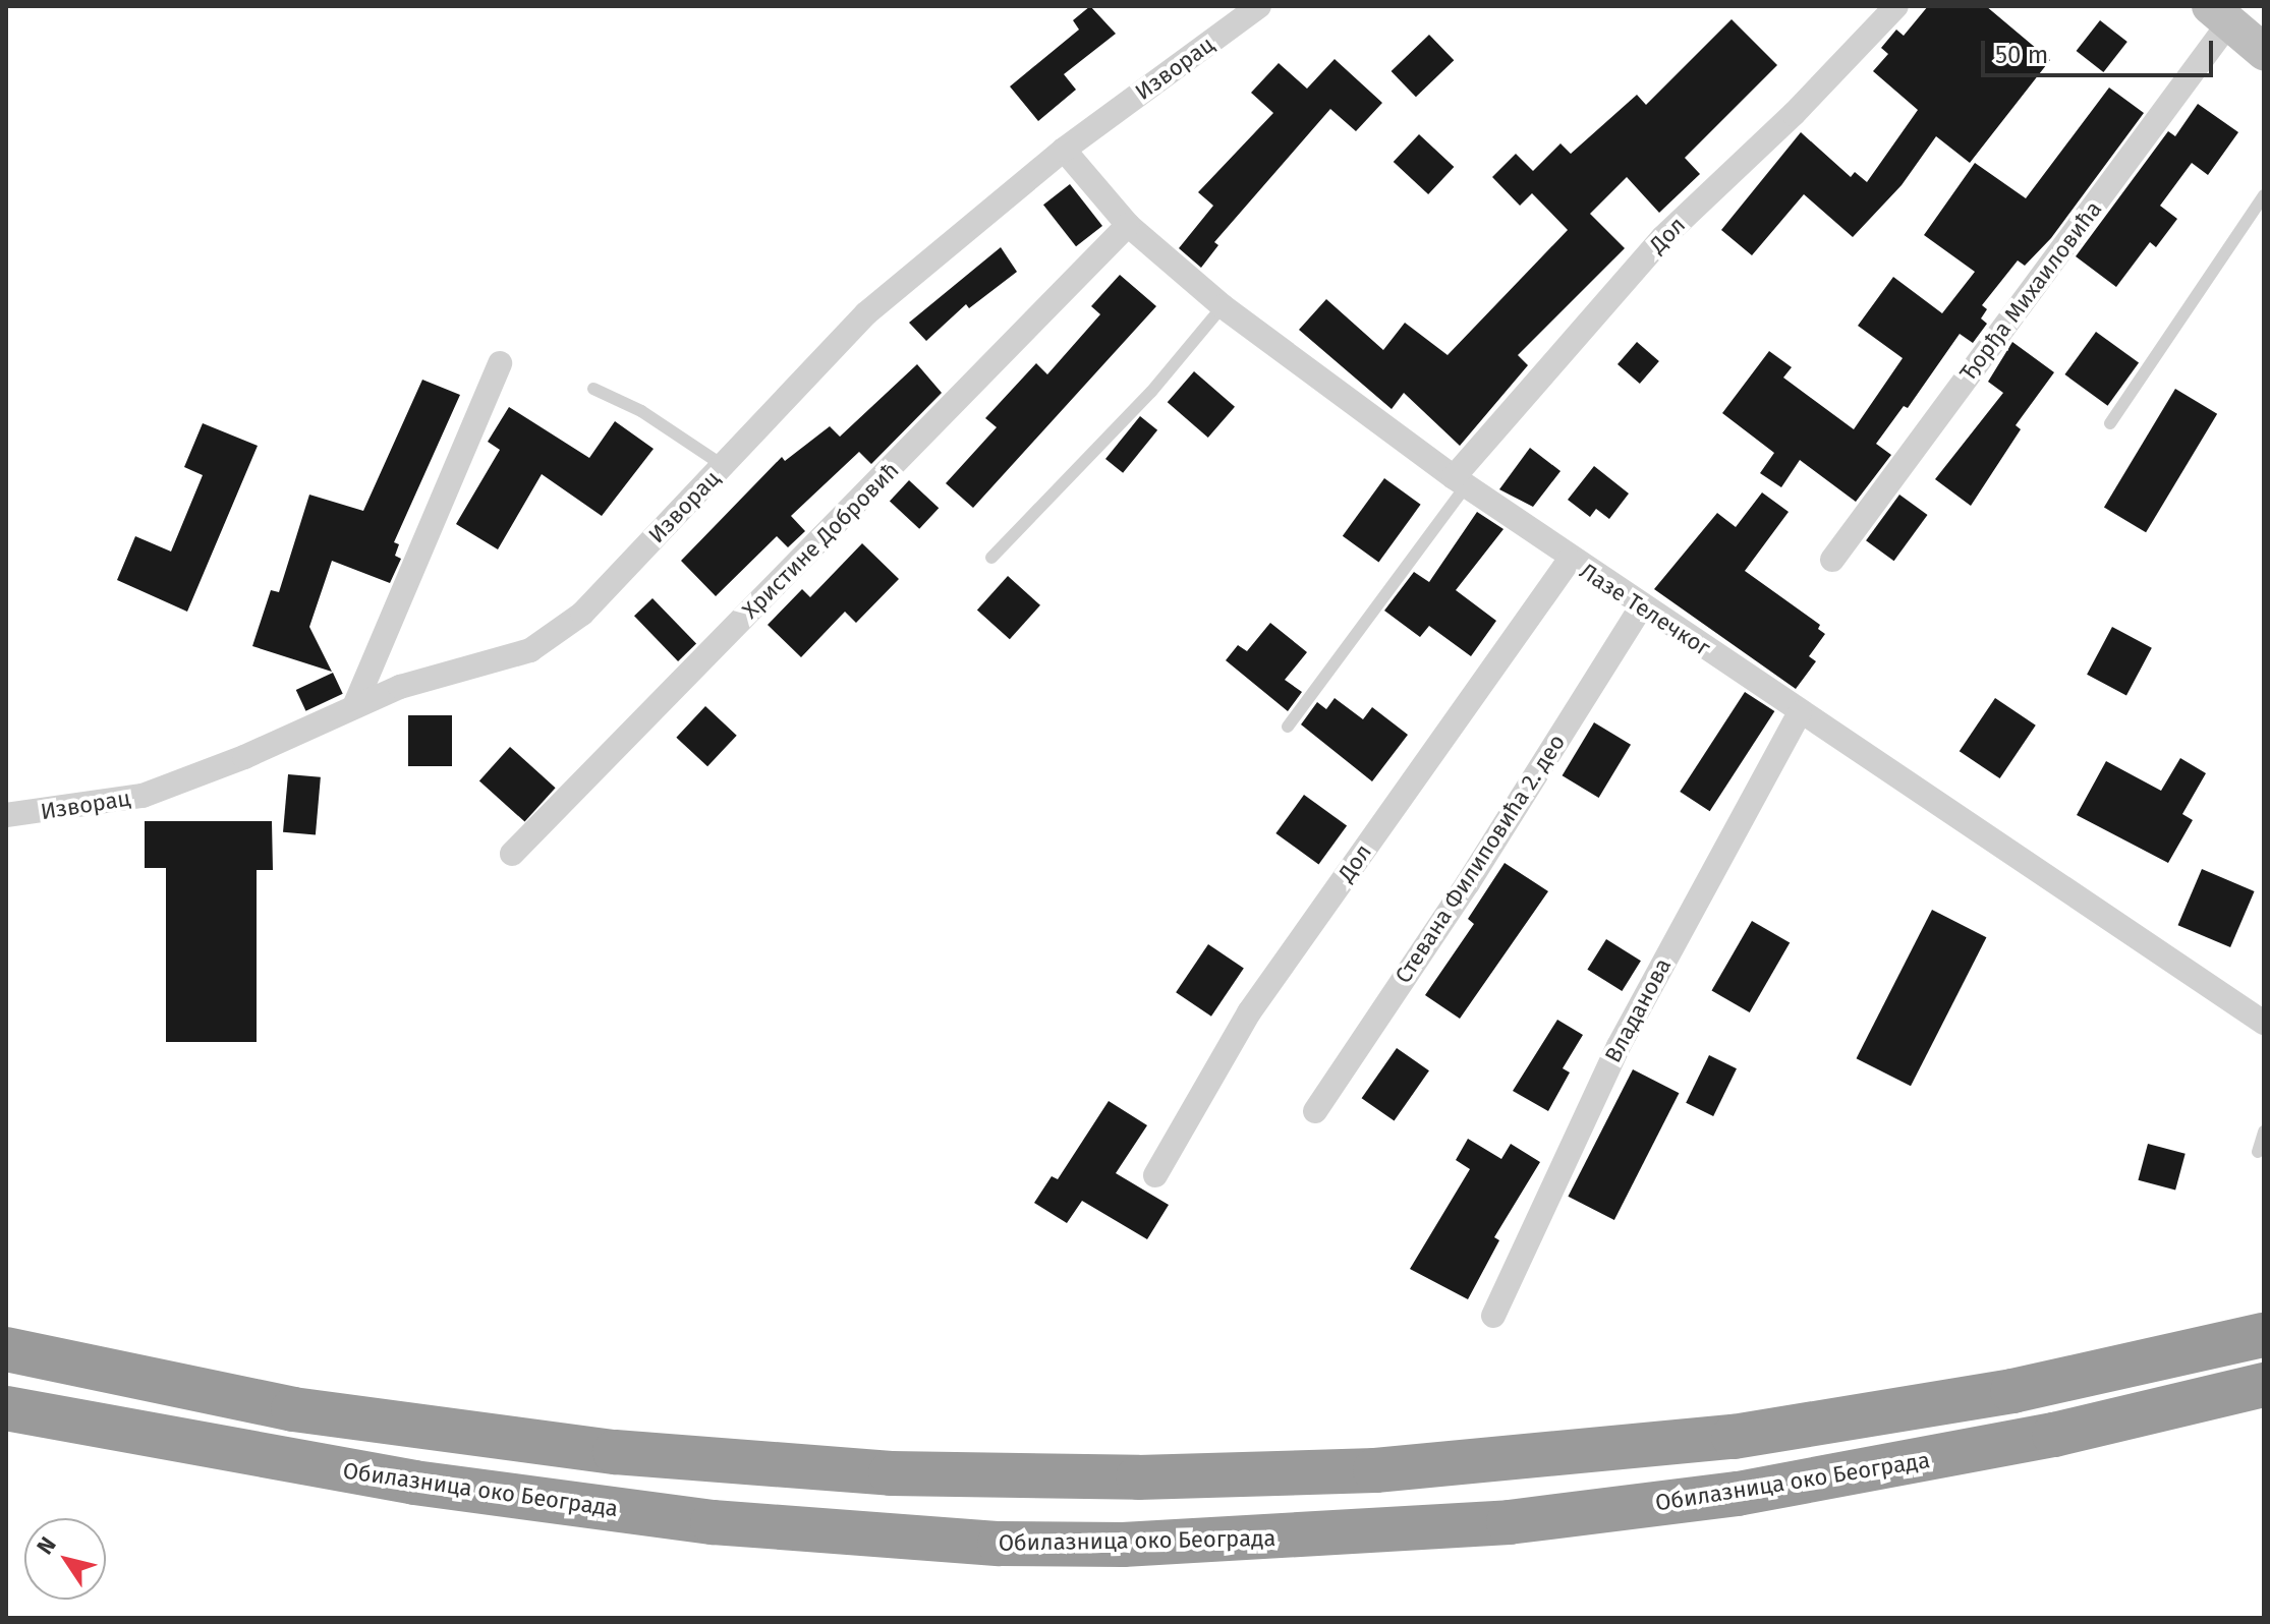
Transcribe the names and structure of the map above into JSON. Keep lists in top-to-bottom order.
{
  "streets": {
    "highway": ["Обилазница око Београда"],
    "street": [
      "Изворац",
      "Дол",
      "Ђорђа Михаиловића",
      "Христине Добровић",
      "Лазе Телечког",
      "Стевана Филиповића 2. део",
      "Владанова"
    ]
  },
  "crossings": [
    ["Изворац", "Лазе Телечког"],
    ["Дол", "Лазе Телечког"],
    ["Христине Добровић", "Лазе Телечког"],
    ["Лазе Телечког", "Стевана Филиповића 2. део"],
    ["Лазе Телечког", "Владанова"]
  ],
  "scale_bar": "50 m",
  "north": "top left"
}
